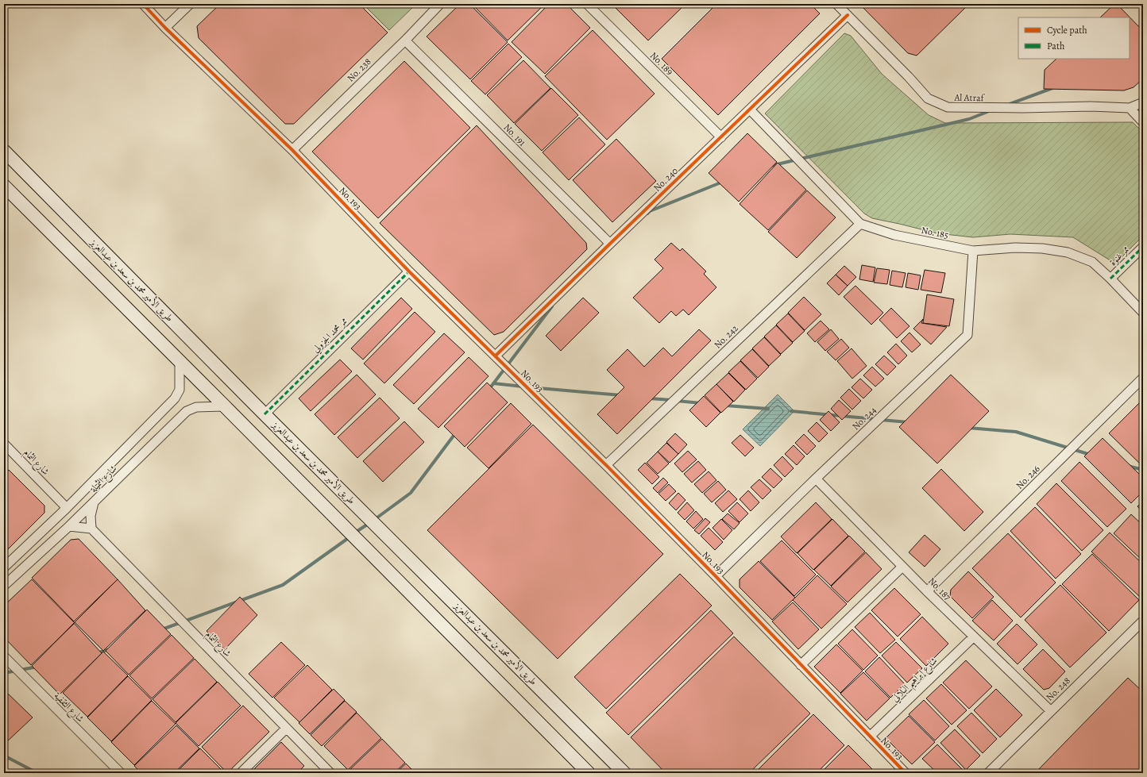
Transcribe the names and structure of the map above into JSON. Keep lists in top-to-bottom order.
{
  "streets": {
    "main road": ["طريق الأمير محمد بن سعد بن عبدالعزيز"],
    "street": [
      "No. 189",
      "No. 238",
      "Al Atraf",
      "No. 191",
      "No. 240",
      "No. 193",
      "No. 185",
      "ممر غنوة",
      "ممر محمد الجزولي",
      "No. 242",
      "No. 244",
      "شارع الثمام",
      "No. 246",
      "شارع الثميلة",
      "No. 187",
      "شارع إبراهيم البلالي",
      "No. 248",
      "شارع الثقفية"
    ]
  },
  "crossings": [
    ["No. 189", "No. 240"],
    ["No. 238", "No. 191"],
    ["No. 238", "No. 193"],
    ["Al Atraf", "No. 240"],
    ["No. 191", "No. 240"],
    ["No. 240", "No. 193"],
    ["No. 240", "No. 185"],
    ["No. 193", "ممر محمد الجزولي"],
    ["No. 193", "No. 242"],
    ["No. 193", "No. 244"],
    ["No. 193", "شارع إبراهيم البلالي"],
    ["No. 185", "ممر غنوة"],
    ["No. 185", "No. 242"],
    ["No. 185", "No. 244"],
    ["طريق الأمير محمد بن سعد بن عبدالعزيز", "ممر محمد الجزولي"],
    ["No. 244", "No. 187"],
    ["شارع الثمام", "شارع الثميلة"],
    ["No. 246", "No. 187"],
    ["No. 187", "شارع إبراهيم البلالي"],
    ["No. 187", "No. 248"]
  ],
  "legend": ["Cycle path", "Path"]
}
